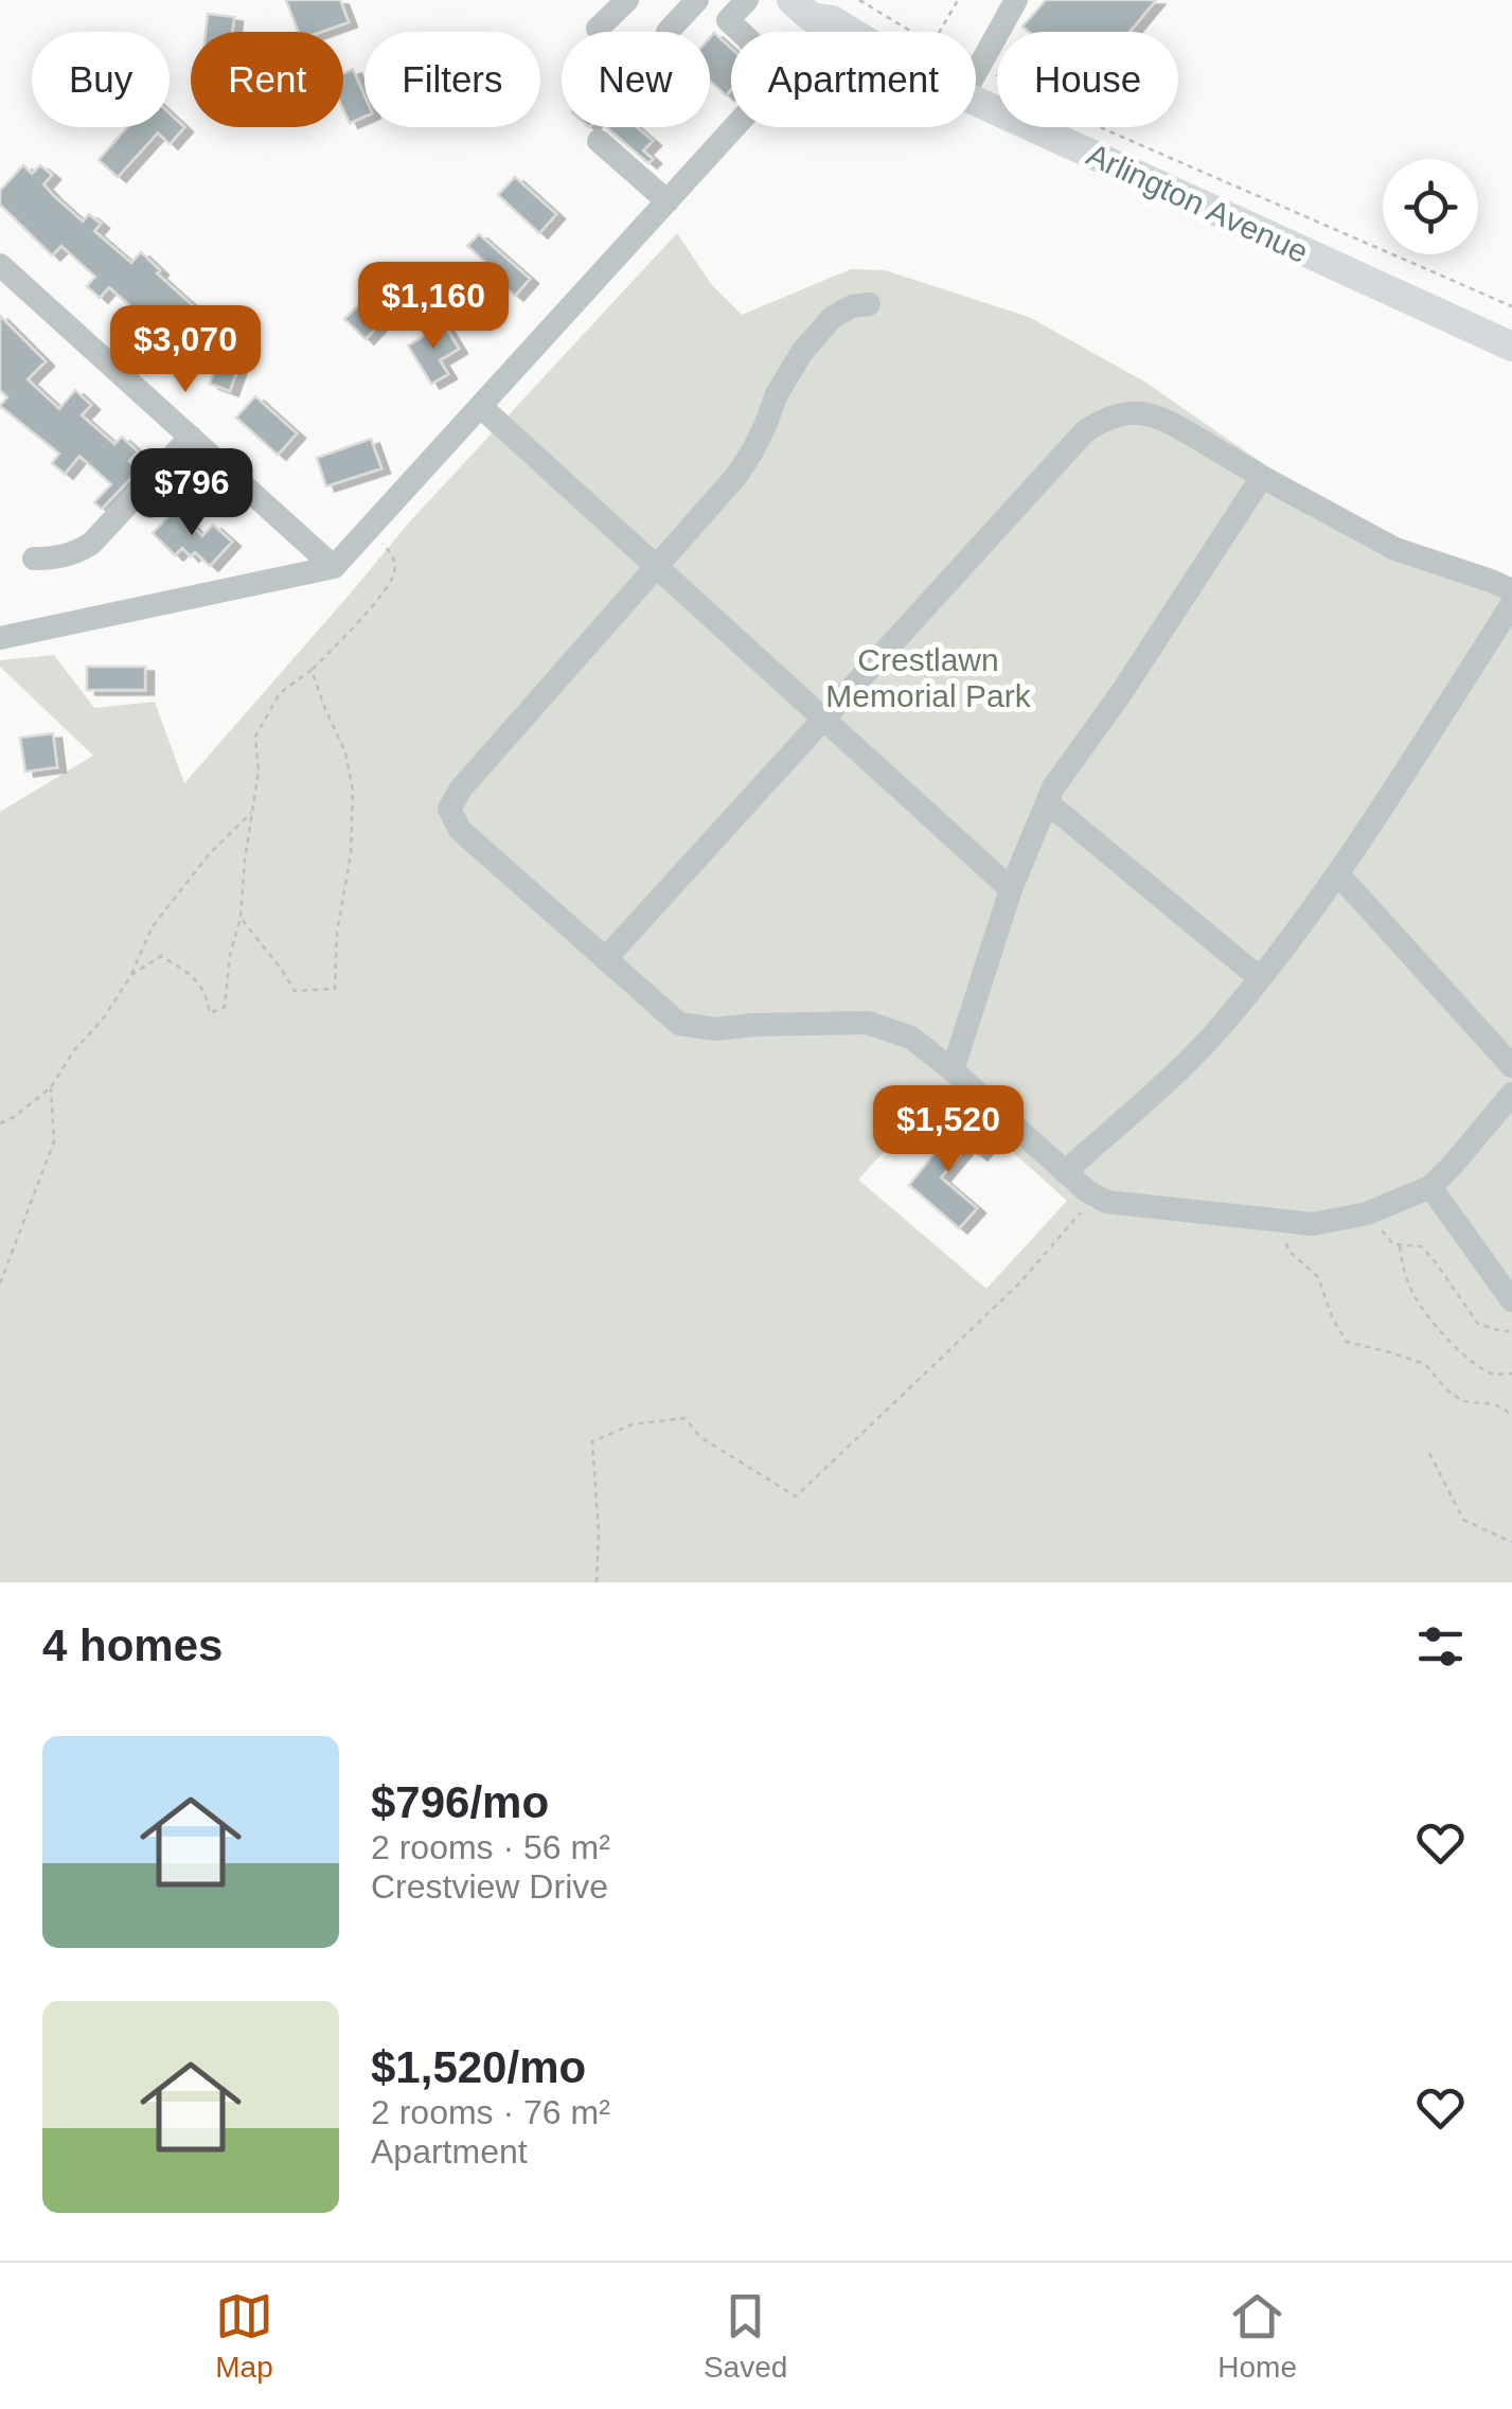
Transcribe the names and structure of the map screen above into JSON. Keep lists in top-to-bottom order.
{
  "streets": {
    "main road": ["Arlington Avenue"]
  },
  "parks": ["Crestlawn Memorial Park"],
  "page": {
    "chip": [
      "Buy",
      "Rent",
      "Filters",
      "New",
      "Apartment",
      "House"
    ],
    "price": [
      "$1,160",
      "$3,070",
      "$796",
      "$1,520"
    ],
    "heading": "4 homes",
    "list": [
      {
        "name": "$796/mo",
        "note": "2 rooms · 56 m² · Crestview Drive"
      },
      {
        "name": "$1,520/mo",
        "note": "2 rooms · 76 m² · Apartment"
      }
    ],
    "tabs": ["Map", "Saved", "Home"]
  }
}
